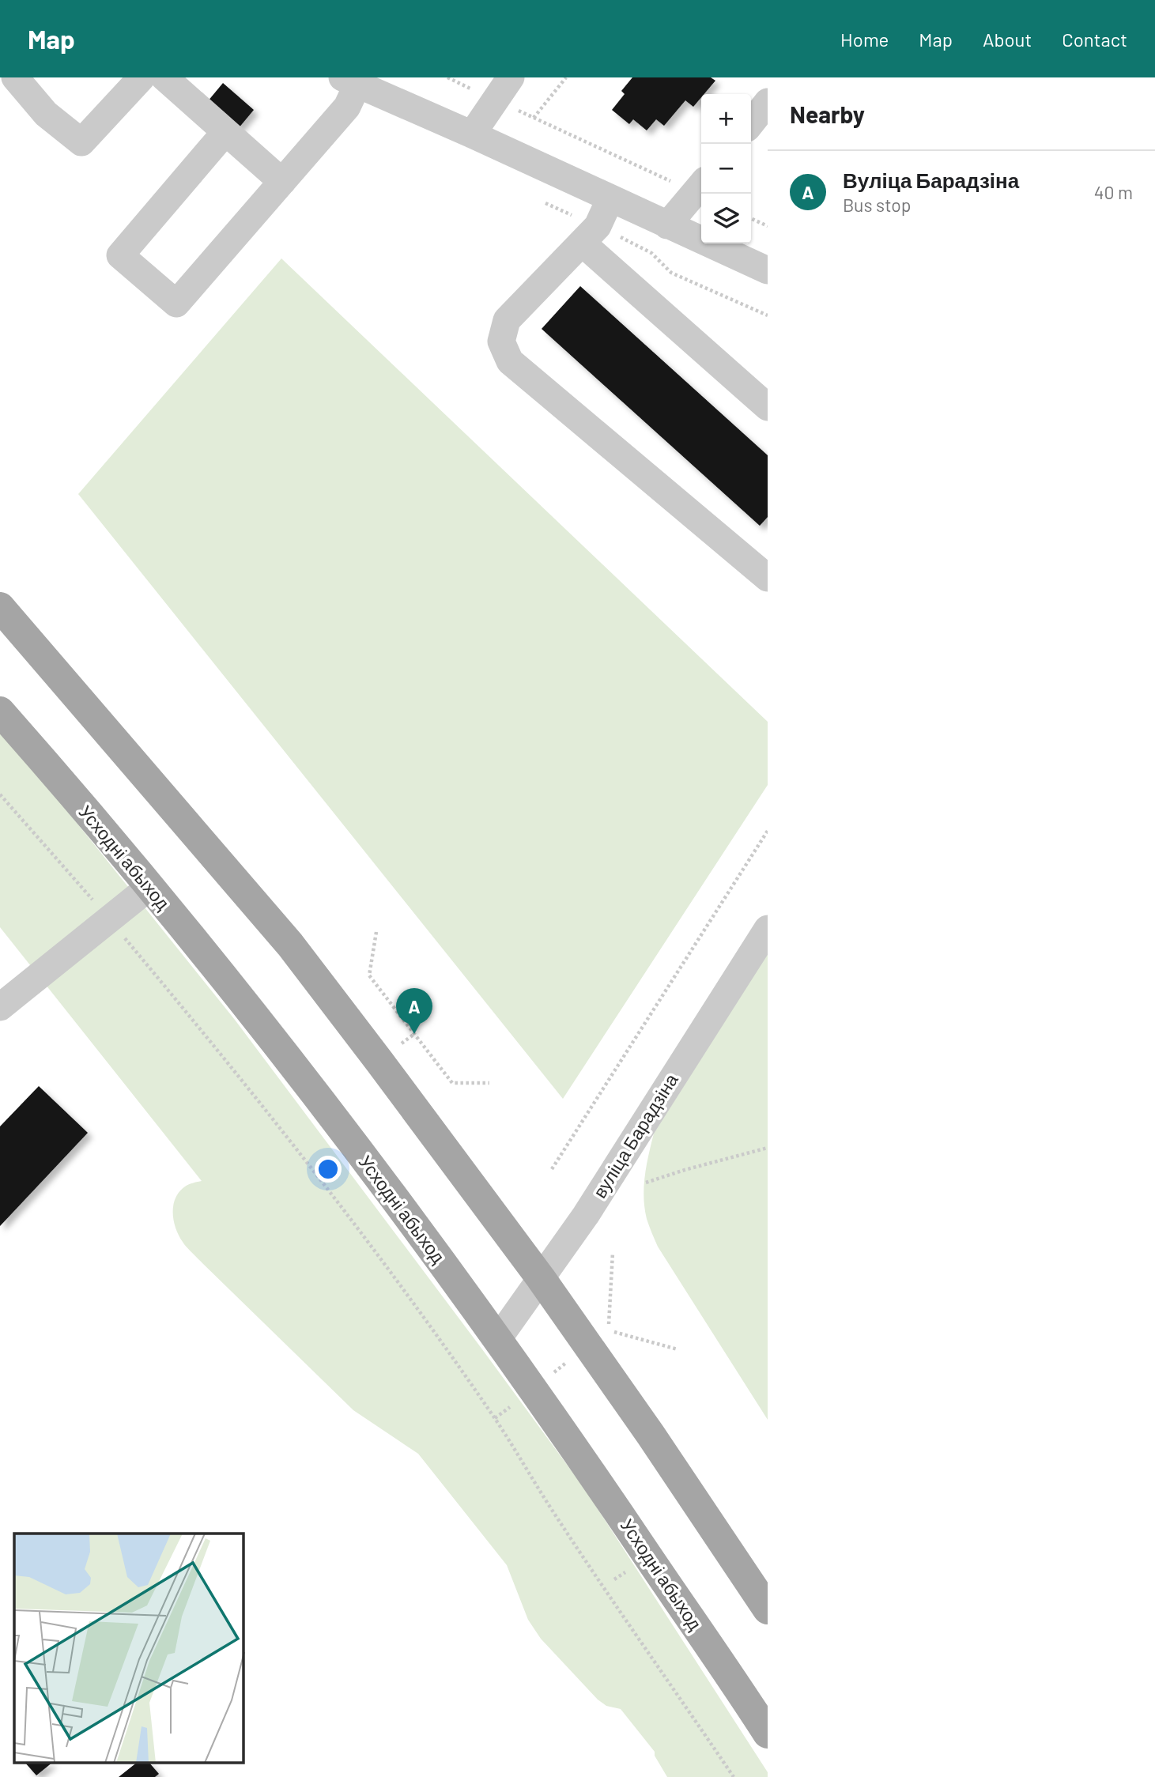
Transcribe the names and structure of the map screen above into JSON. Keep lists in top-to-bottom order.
{
  "streets": {
    "main road": ["Усходні абыход"],
    "street": ["вуліца Барадзіна"]
  },
  "crossings": [
    ["Усходні абыход", "вуліца Барадзіна"]
  ],
  "page": {
    "header": "Map",
    "nav": [
      "Home",
      "Map",
      "About",
      "Contact"
    ],
    "heading": "Nearby",
    "map_buttons": ["+", "−"],
    "list": [
      {
        "mark": "A",
        "name": "Вуліца Барадзіна",
        "note": "Bus stop",
        "value": "40 m"
      }
    ],
    "pins": "A"
  }
}
